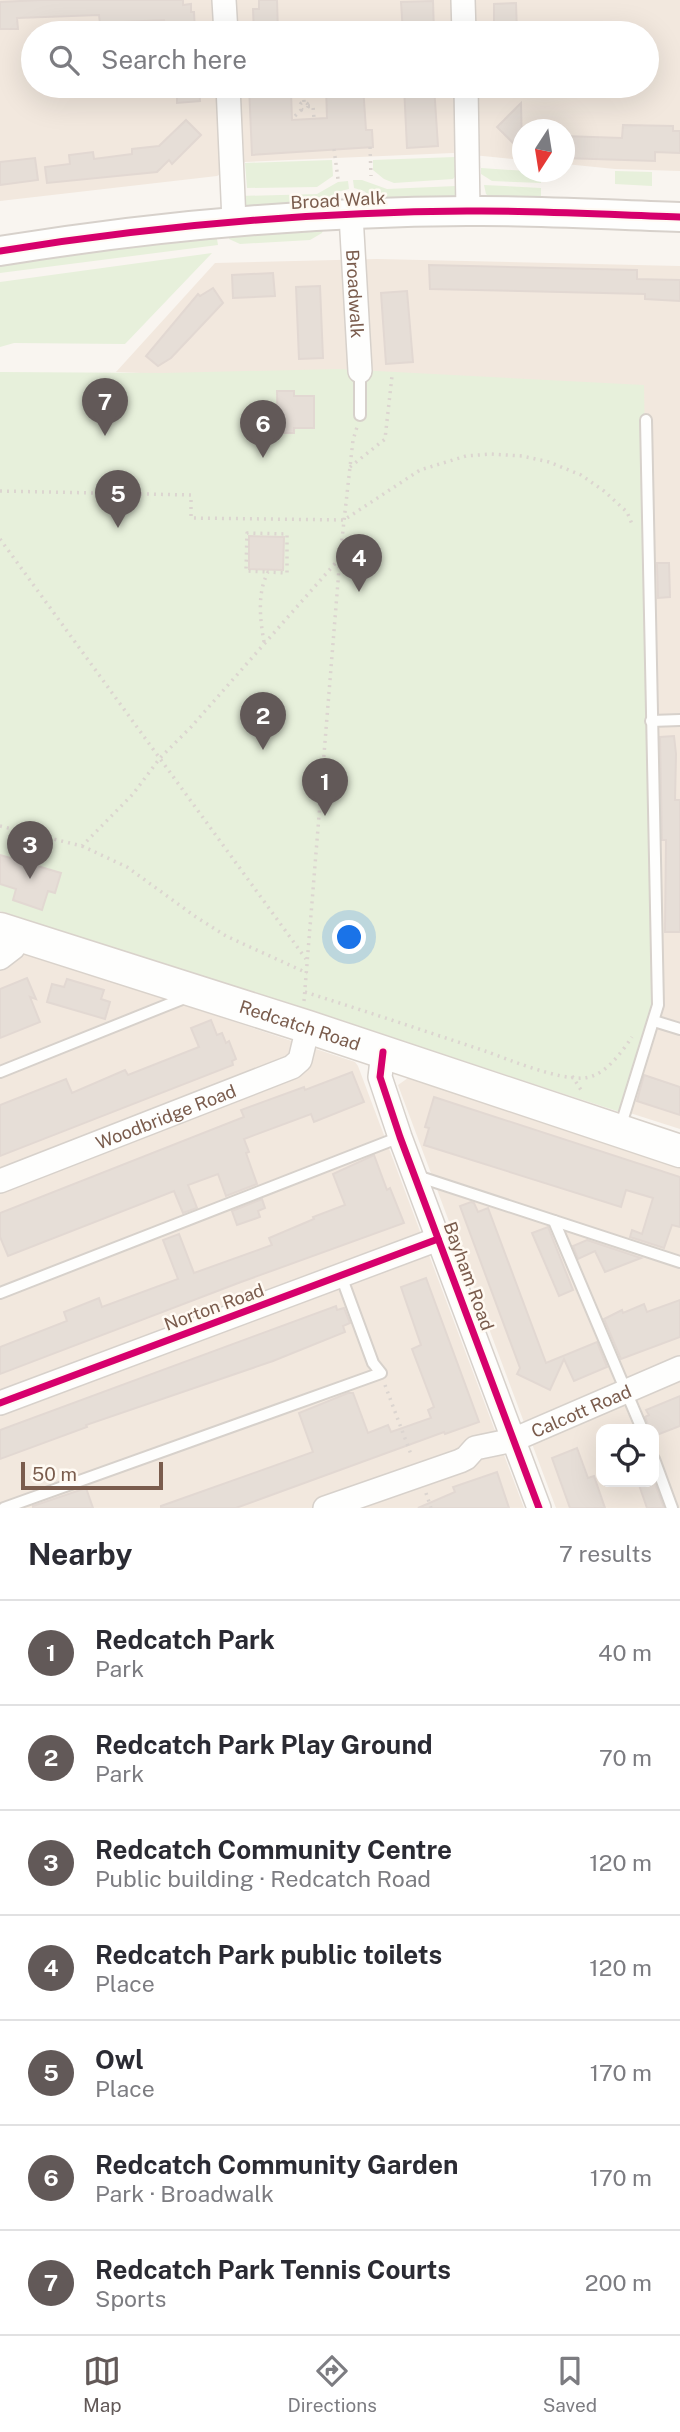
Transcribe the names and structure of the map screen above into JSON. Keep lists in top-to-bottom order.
{
  "streets": {
    "main road": ["Redcatch Road"],
    "street": [
      "Broad Walk",
      "Broadwalk",
      "Woodbridge Road",
      "Bayham Road",
      "Norton Road",
      "Calcott Road"
    ]
  },
  "crossings": [
    ["Broad Walk", "Broadwalk"],
    ["Redcatch Road", "Woodbridge Road"],
    ["Redcatch Road", "Bayham Road"],
    ["Bayham Road", "Norton Road"],
    ["Bayham Road", "Calcott Road"]
  ],
  "scale_bar": "50 m",
  "north": "bottom",
  "page": {
    "search": "Search here",
    "pins": [
      "7",
      "6",
      "5",
      "4",
      "2",
      "1",
      "3"
    ],
    "scale": "50 m",
    "heading": ["Nearby", "7 results"],
    "list": [
      {
        "mark": "1",
        "name": "Redcatch Park",
        "note": "Park",
        "value": "40 m"
      },
      {
        "mark": "2",
        "name": "Redcatch Park Play Ground",
        "note": "Park",
        "value": "70 m"
      },
      {
        "mark": "3",
        "name": "Redcatch Community Centre",
        "note": "Public building · Redcatch Road",
        "value": "120 m"
      },
      {
        "mark": "4",
        "name": "Redcatch Park public toilets",
        "note": "Place",
        "value": "120 m"
      },
      {
        "mark": "5",
        "name": "Owl",
        "note": "Place",
        "value": "170 m"
      },
      {
        "mark": "6",
        "name": "Redcatch Community Garden",
        "note": "Park · Broadwalk",
        "value": "170 m"
      },
      {
        "mark": "7",
        "name": "Redcatch Park Tennis Courts",
        "note": "Sports",
        "value": "200 m"
      }
    ],
    "nav": ["Map", "Directions", "Saved"]
  }
}
